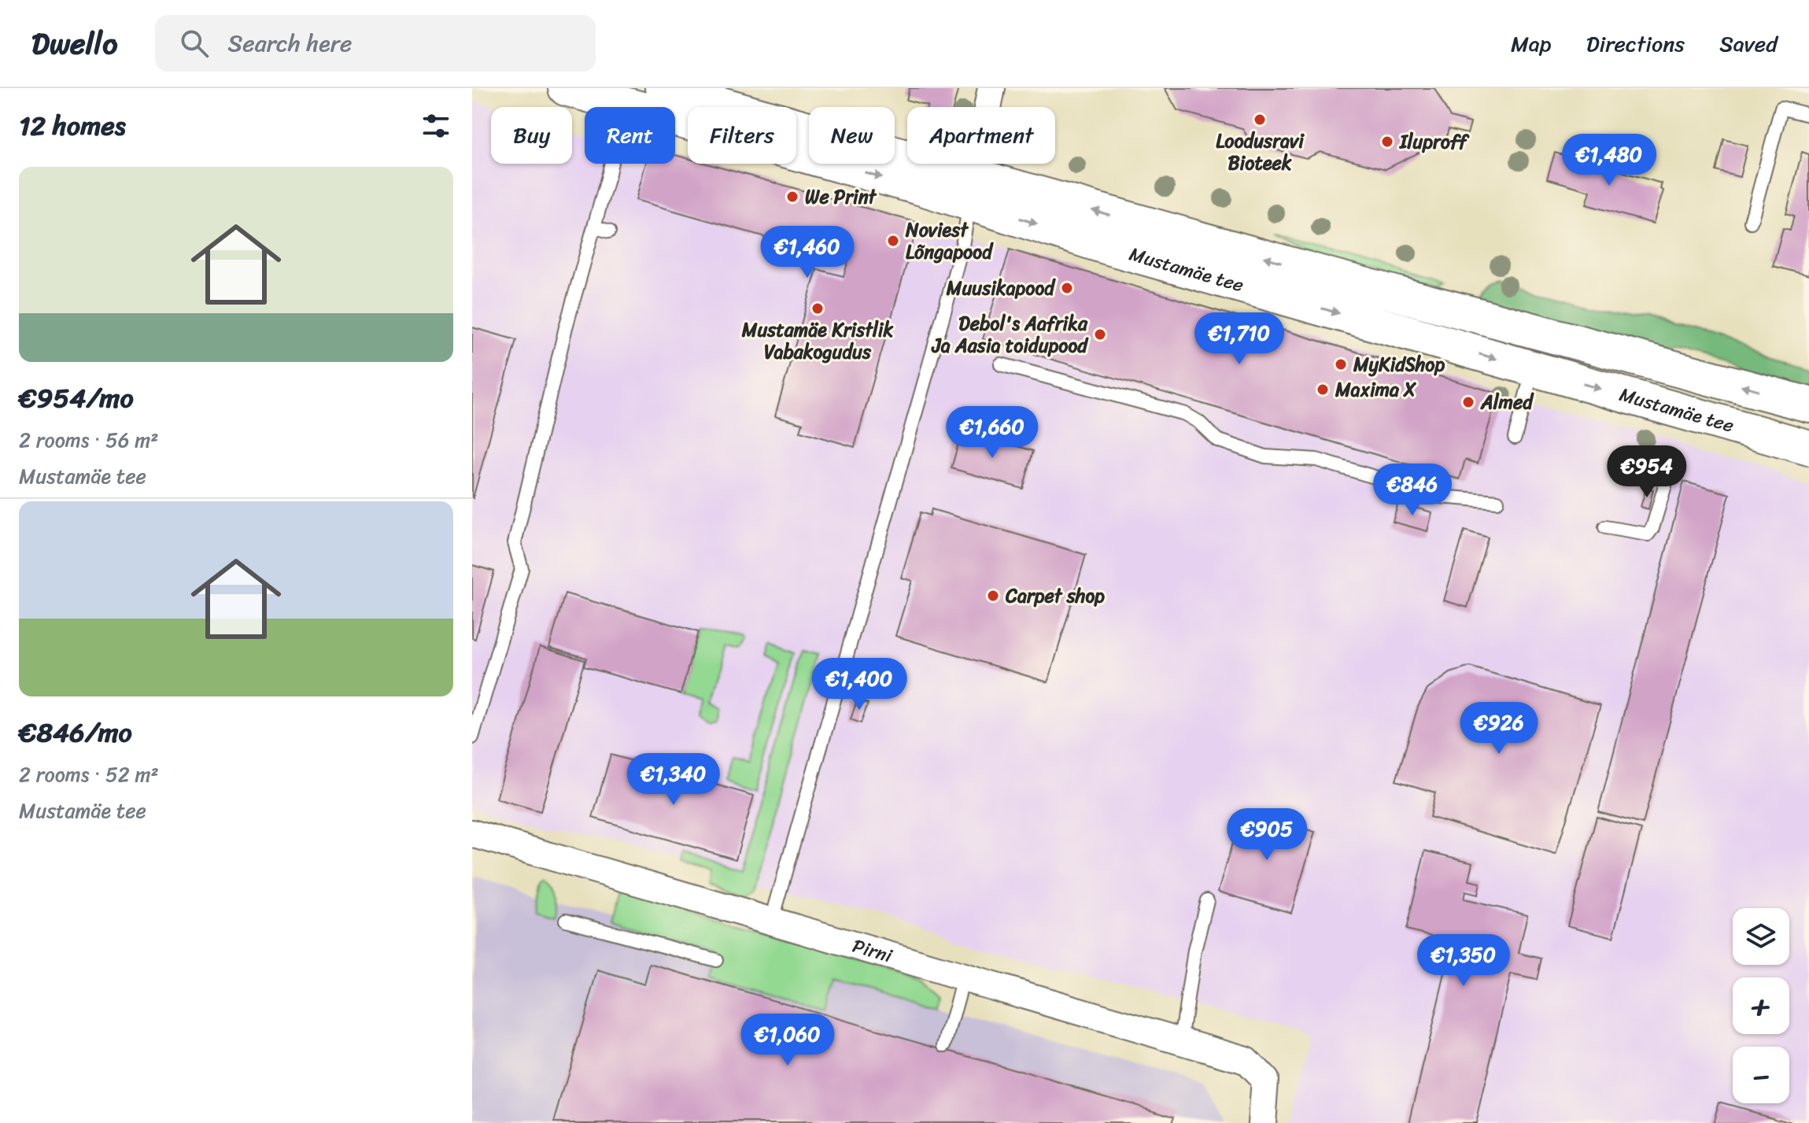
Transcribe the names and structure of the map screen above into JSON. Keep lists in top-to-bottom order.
{
  "streets": {
    "main road": ["Mustamäe tee"],
    "street": ["Pirni"]
  },
  "places": [
    "Loodusravi Bioteek",
    "Iluproff",
    "We Print",
    "Noviest Lõngapood",
    "Muusikapood",
    "Mustamäe Kristlik Vabakogudus",
    "Debol's Aafrika Ja Aasia toidupood",
    "MyKidShop",
    "Maxima X",
    "Almed",
    "Carpet shop"
  ],
  "page": {
    "header": "Dwello",
    "search": "Search here",
    "nav": ["Map", "Directions", "Saved"],
    "heading": "12 homes",
    "chip": [
      "Buy",
      "Rent",
      "Filters",
      "New",
      "Apartment"
    ],
    "price": [
      "€1,480",
      "€1,460",
      "€1,710",
      "€1,660",
      "€954",
      "€846",
      "€1,400",
      "€926",
      "€1,340",
      "€905",
      "€1,350",
      "€1,060"
    ],
    "list": [
      {
        "name": "€954/mo",
        "note": "2 rooms · 56 m² · Mustamäe tee"
      },
      {
        "name": "€846/mo",
        "note": "2 rooms · 52 m² · Mustamäe tee"
      }
    ],
    "map_buttons": ["+", "−"]
  }
}
